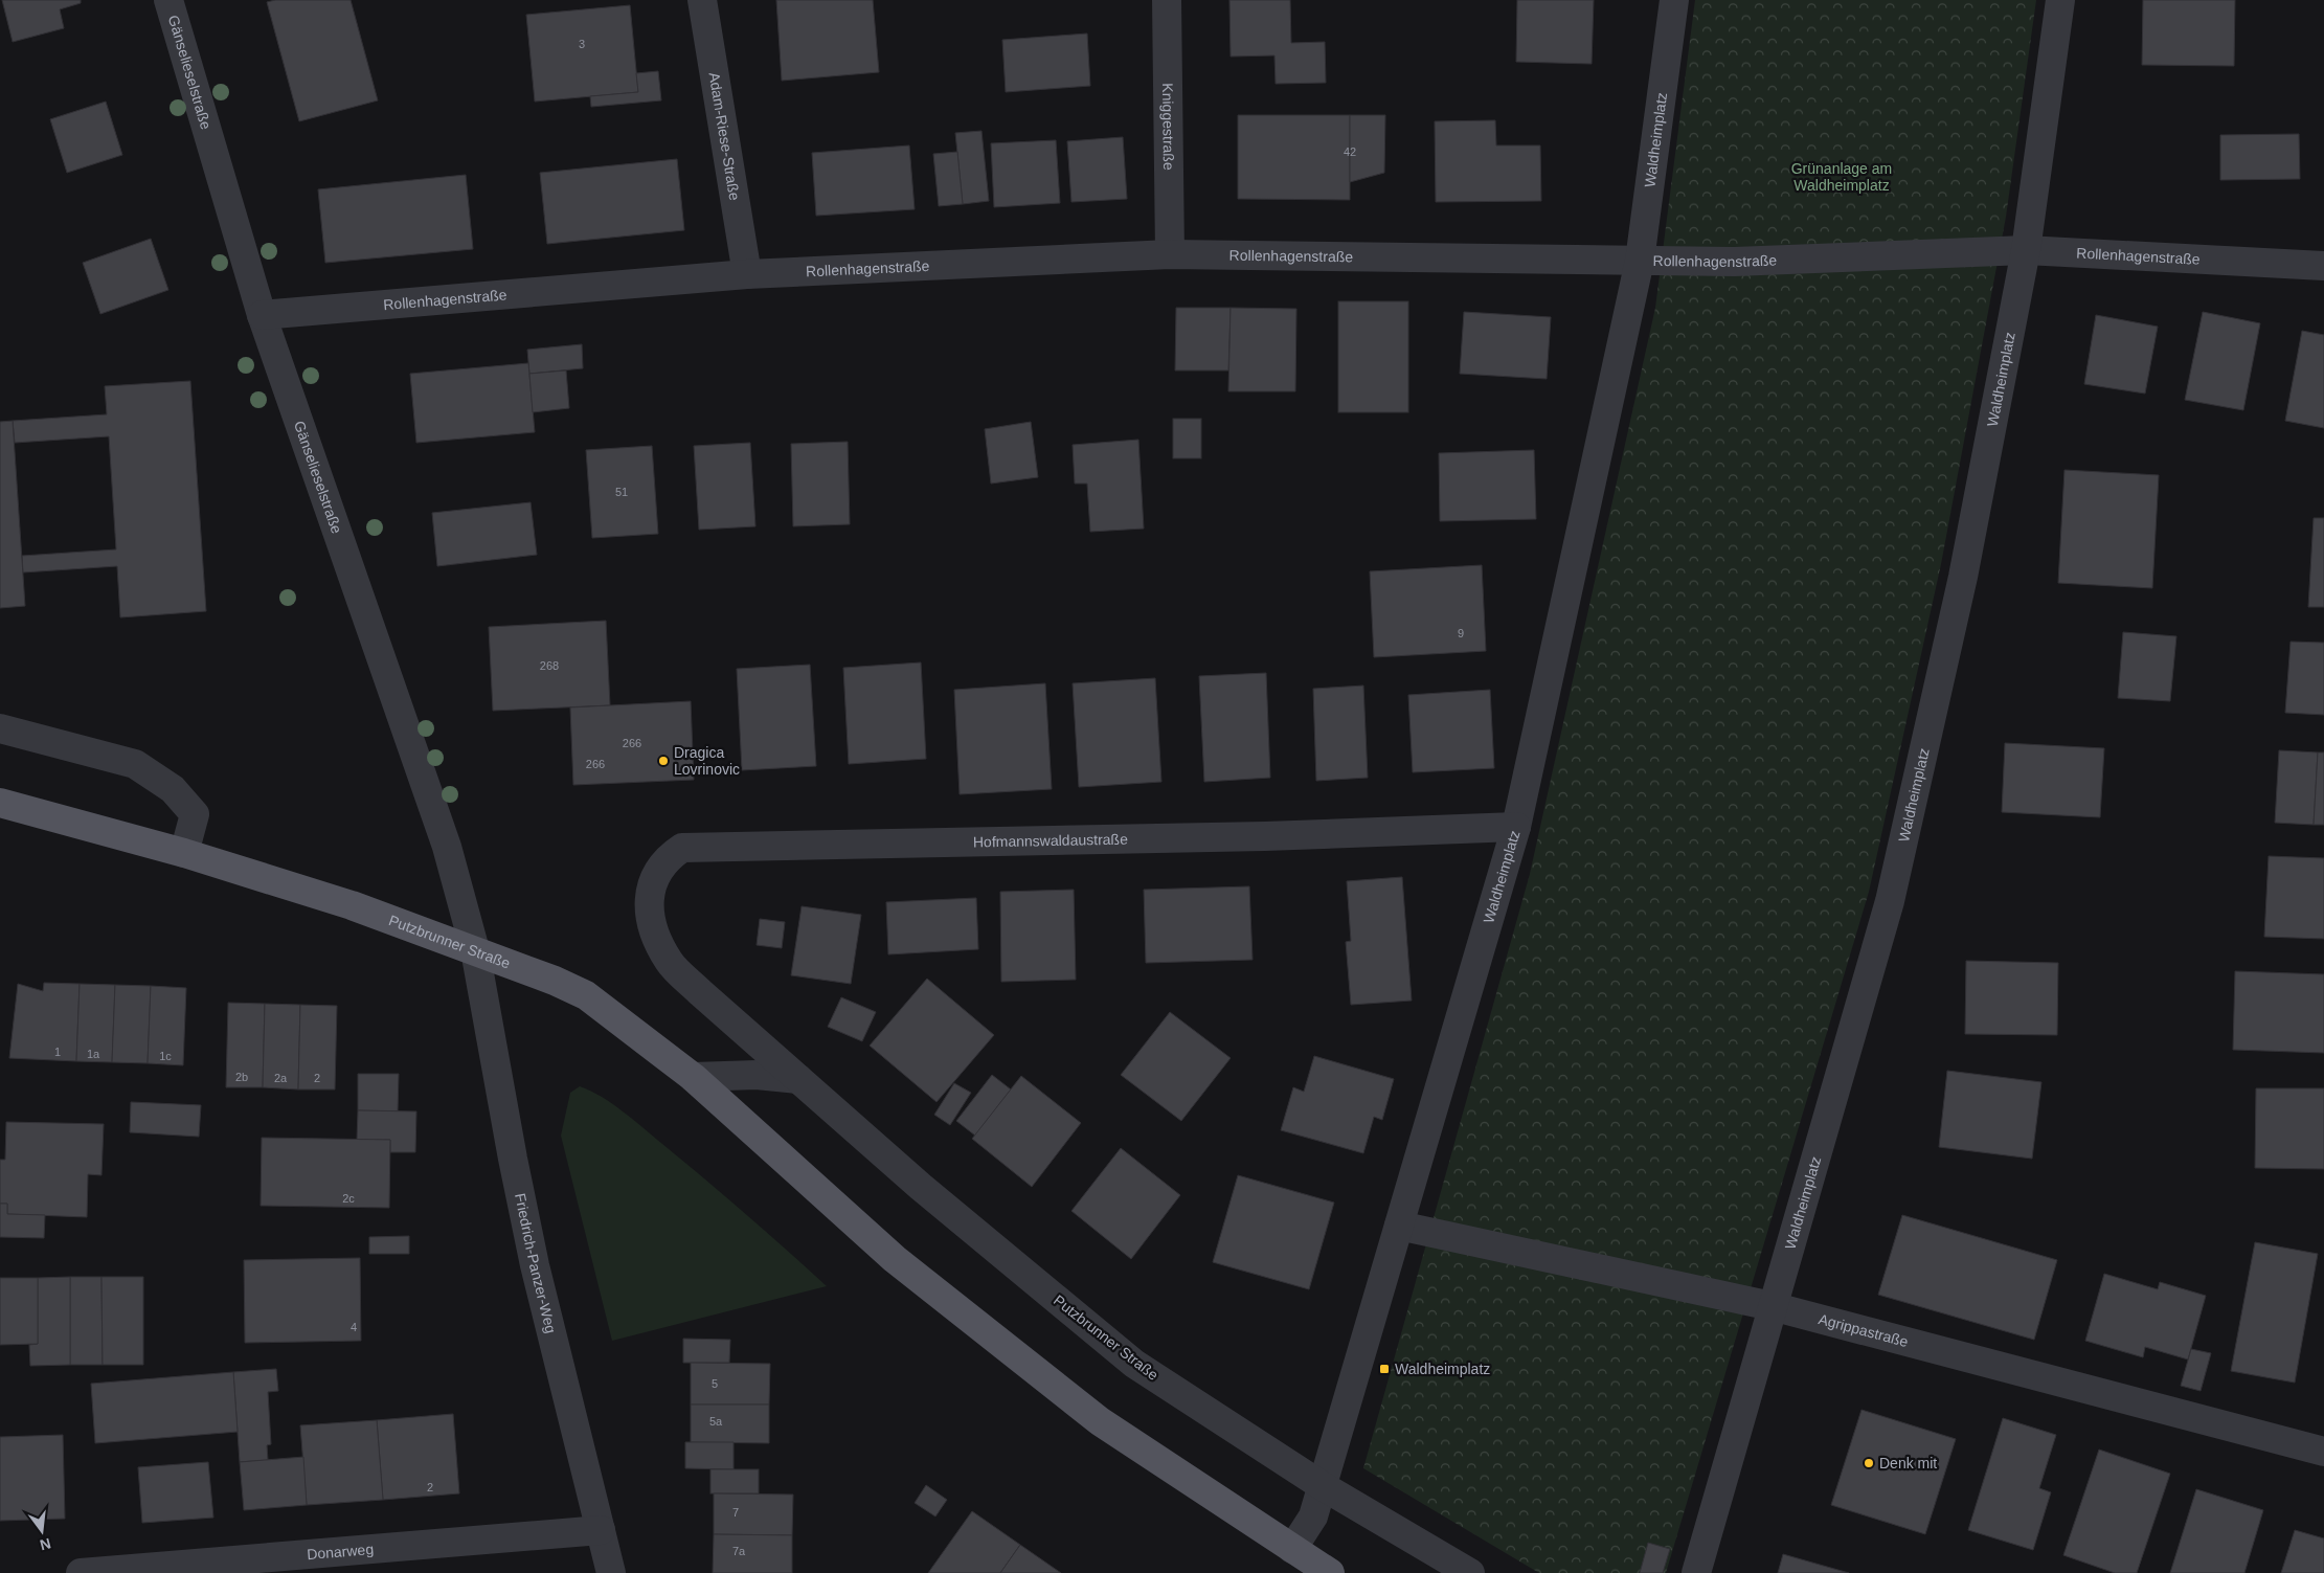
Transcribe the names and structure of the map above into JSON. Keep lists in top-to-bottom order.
{
  "streets": {
    "main road": ["Putzbrunner Straße"],
    "street": [
      "Gänselieselstraße",
      "Kniggestraße",
      "Adam-Riese-Straße",
      "Waldheimplatz",
      "Rollenhagenstraße",
      "Hofmannswaldaustraße",
      "Friedrich-Panzer-Weg",
      "Agrippastraße",
      "Donarweg"
    ]
  },
  "crossings": [
    ["Gänselieselstraße", "Rollenhagenstraße"],
    ["Gänselieselstraße", "Putzbrunner Straße"],
    ["Gänselieselstraße", "Friedrich-Panzer-Weg"],
    ["Kniggestraße", "Rollenhagenstraße"],
    ["Adam-Riese-Straße", "Rollenhagenstraße"],
    ["Waldheimplatz", "Rollenhagenstraße"],
    ["Waldheimplatz", "Hofmannswaldaustraße"],
    ["Waldheimplatz", "Putzbrunner Straße"],
    ["Waldheimplatz", "Agrippastraße"],
    ["Hofmannswaldaustraße", "Putzbrunner Straße"],
    ["Putzbrunner Straße", "Friedrich-Panzer-Weg"],
    ["Friedrich-Panzer-Weg", "Donarweg"]
  ],
  "parks": ["Grünanlage am Waldheimplatz"],
  "places": {
    "other": ["Dragica Lovrinovic", "Denk mit"],
    "transit": ["Waldheimplatz"]
  },
  "house_numbers": [
    "3",
    "42",
    "51",
    "9",
    "268",
    "266",
    "266",
    "1",
    "1a",
    "1c",
    "2b",
    "2a",
    "2",
    "2c",
    "4",
    "5",
    "5a",
    "2",
    "7",
    "7a"
  ],
  "north": "bottom"
}
